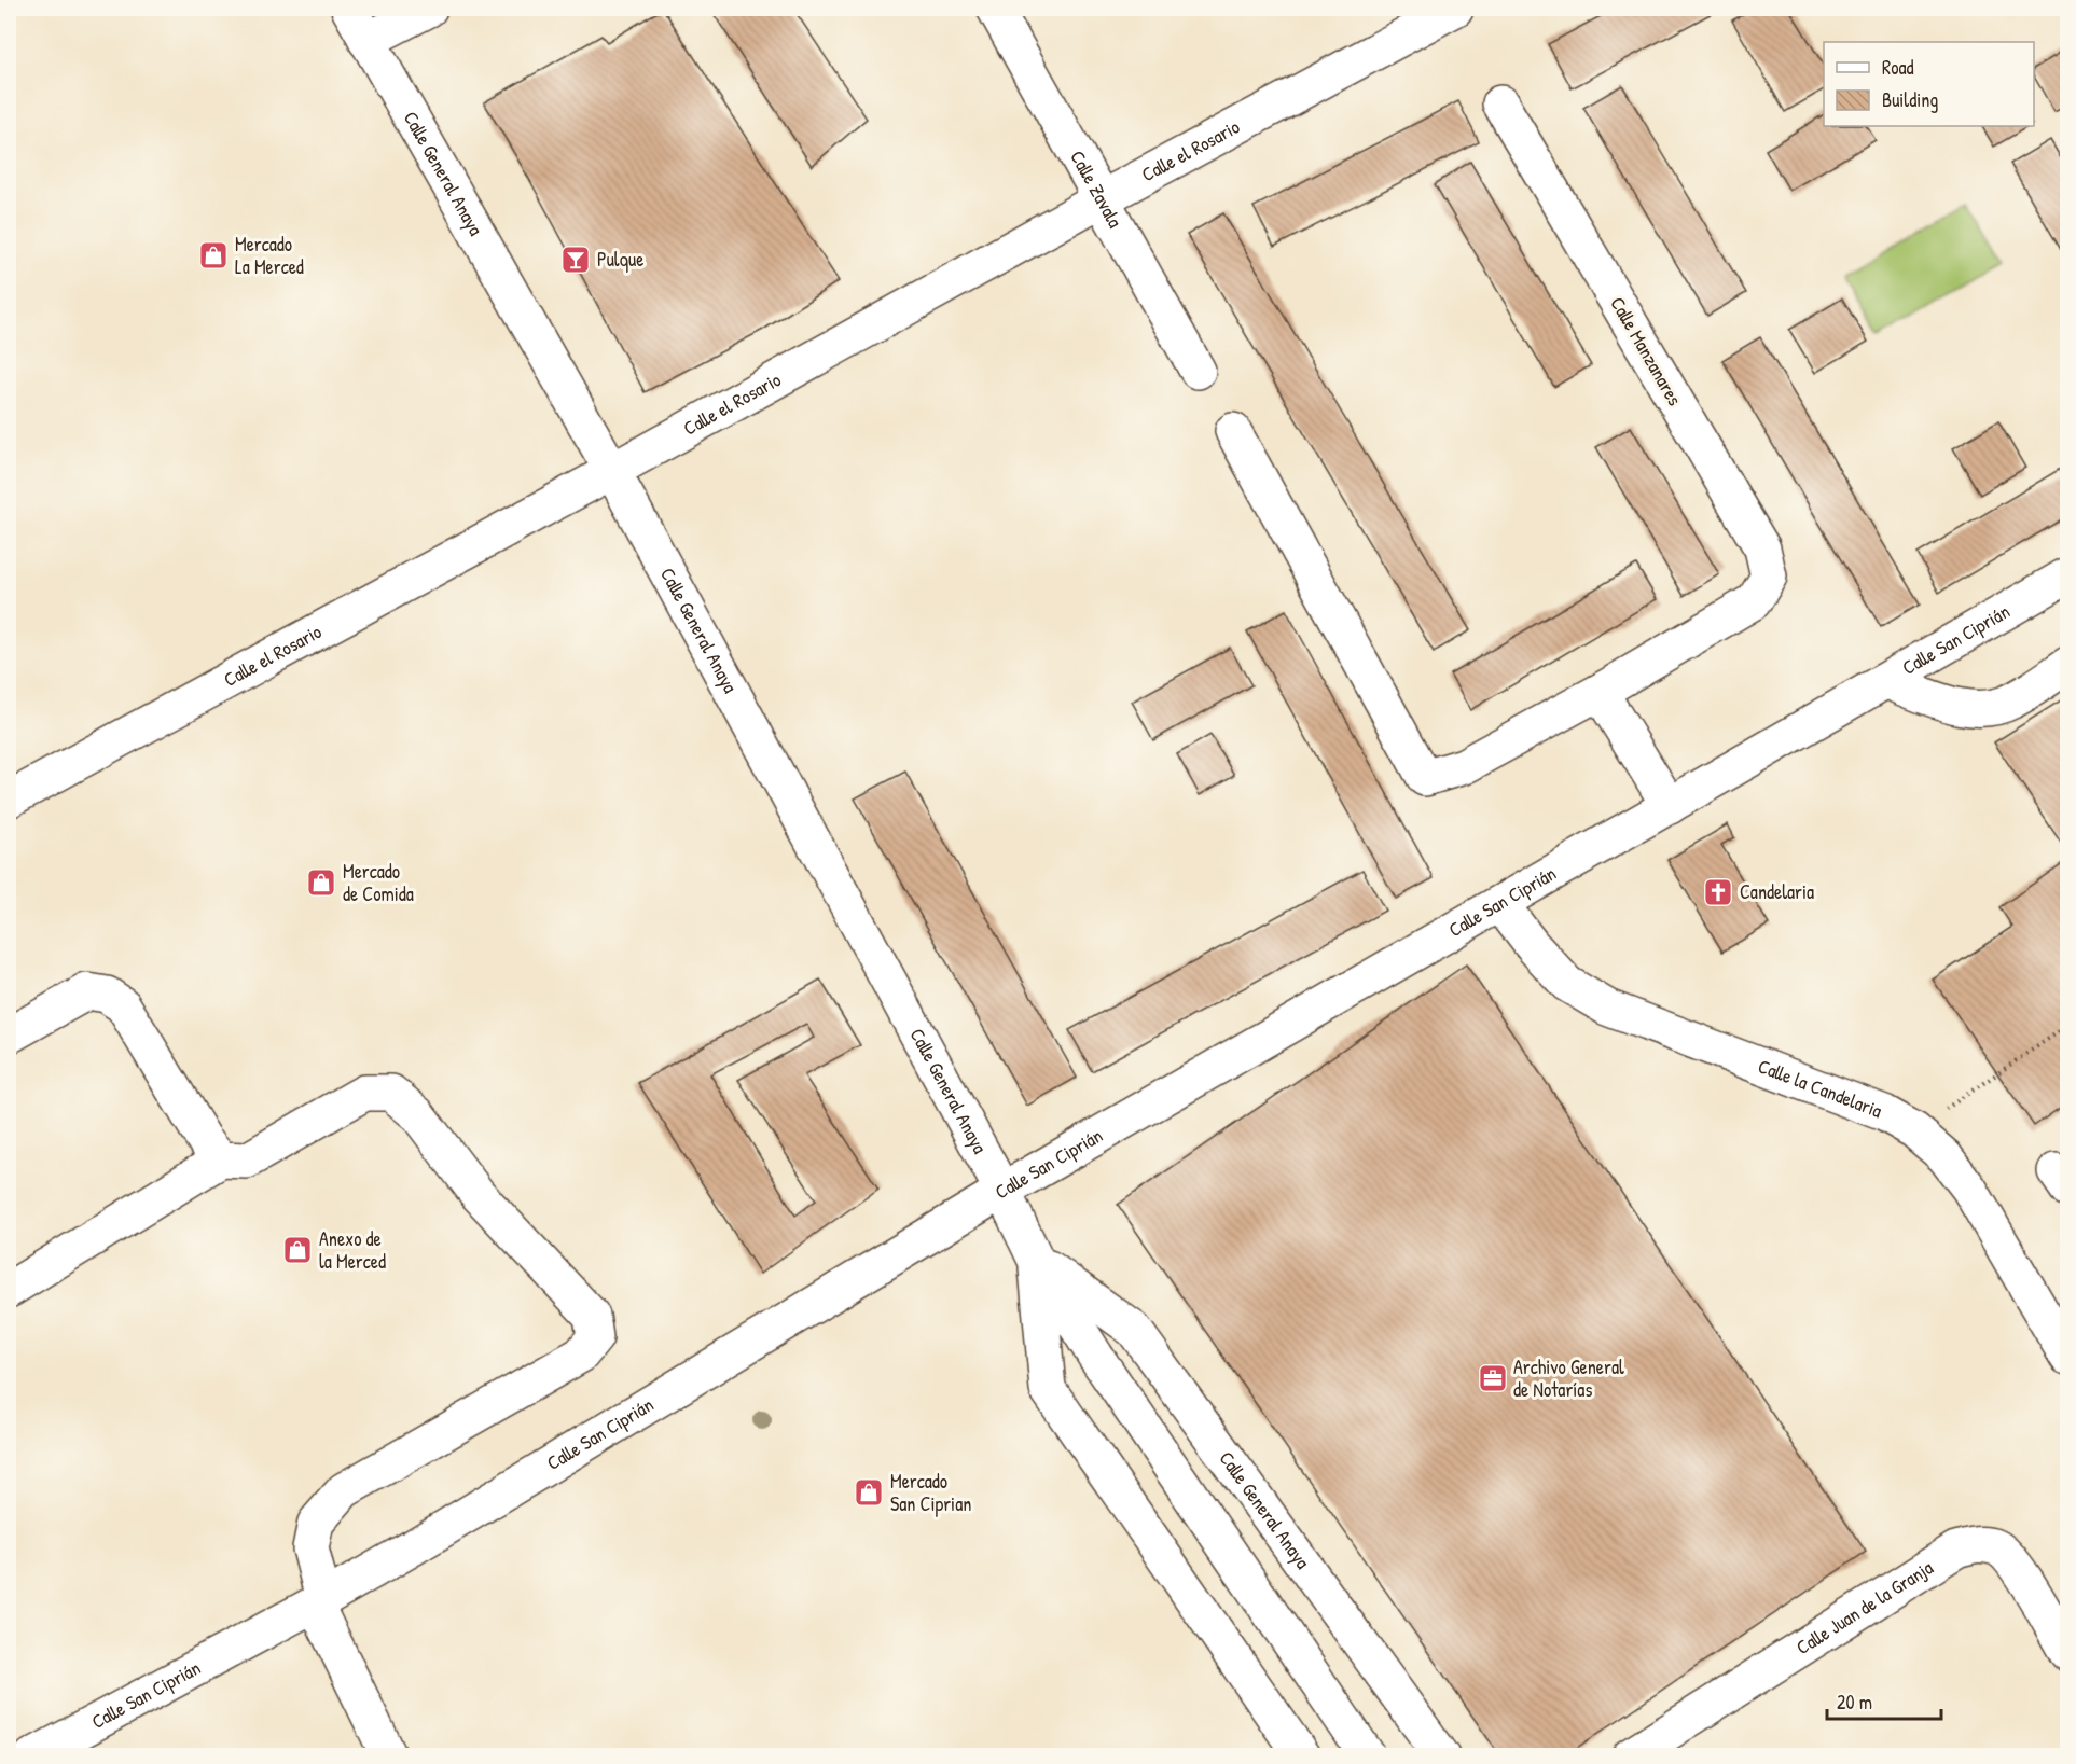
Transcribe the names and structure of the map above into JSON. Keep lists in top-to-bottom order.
{
  "streets": {
    "street": [
      "Calle el Rosario",
      "Calle General Anaya",
      "Calle Zavala",
      "Calle Manzanares",
      "Calle San Ciprián",
      "Calle la Candelaria",
      "Calle Juan de la Granja"
    ]
  },
  "crossings": [
    ["Calle el Rosario", "Calle General Anaya"],
    ["Calle el Rosario", "Calle Zavala"],
    ["Calle General Anaya", "Calle San Ciprián"],
    ["Calle San Ciprián", "Calle la Candelaria"]
  ],
  "places": {
    "shop": [
      "Mercado La Merced",
      "Mercado de Comida",
      "Anexo de la Merced",
      "Mercado San Ciprian"
    ],
    "bar": ["Pulque"],
    "church": ["Candelaria"],
    "office": ["Archivo General de Notarías"]
  },
  "legend": ["Road", "Building"],
  "scale_bar": "20 m"
}
